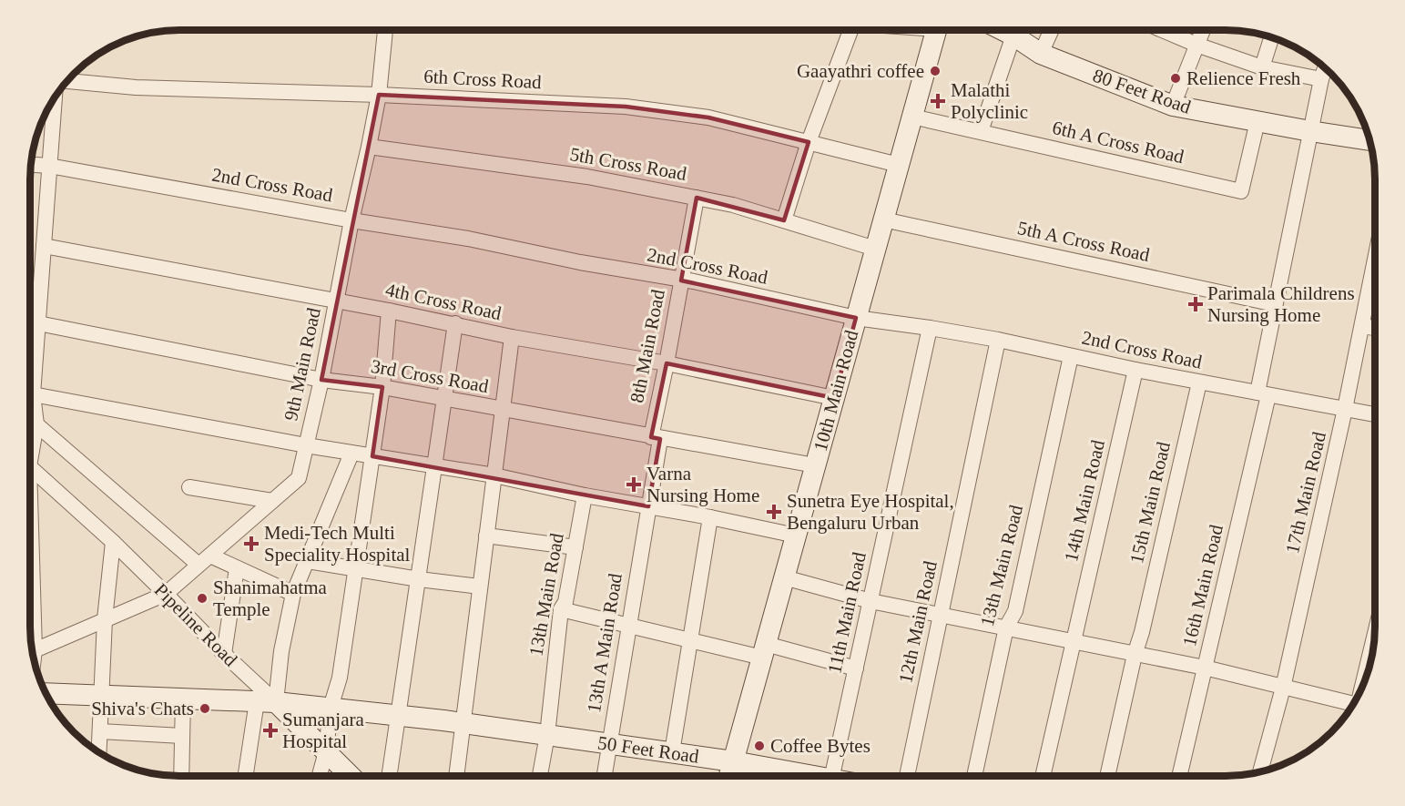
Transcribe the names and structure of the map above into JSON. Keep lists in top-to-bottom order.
{
  "streets": {
    "main road": [
      "80 Feet Road",
      "10th Main Road",
      "Pipeline Road",
      "50 Feet Road"
    ],
    "street": [
      "6th Cross Road",
      "6th A Cross Road",
      "5th Cross Road",
      "2nd Cross Road",
      "5th A Cross Road",
      "4th Cross Road",
      "8th Main Road",
      "9th Main Road",
      "3rd Cross Road",
      "17th Main Road",
      "14th Main Road",
      "15th Main Road",
      "13th Main Road",
      "16th Main Road",
      "11th Main Road",
      "12th Main Road",
      "13th A Main Road"
    ]
  },
  "crossings": [
    ["6th Cross Road", "9th Main Road"],
    ["6th Cross Road", "10th Main Road"],
    ["80 Feet Road", "6th A Cross Road"],
    ["80 Feet Road", "16th Main Road"],
    ["5th Cross Road", "8th Main Road"],
    ["5th Cross Road", "9th Main Road"],
    ["5th Cross Road", "10th Main Road"],
    ["2nd Cross Road", "8th Main Road"],
    ["2nd Cross Road", "9th Main Road"],
    ["2nd Cross Road", "10th Main Road"],
    ["2nd Cross Road", "17th Main Road"],
    ["2nd Cross Road", "14th Main Road"],
    ["2nd Cross Road", "15th Main Road"],
    ["2nd Cross Road", "13th Main Road"],
    ["2nd Cross Road", "16th Main Road"],
    ["2nd Cross Road", "11th Main Road"],
    ["2nd Cross Road", "12th Main Road"],
    ["5th A Cross Road", "10th Main Road"],
    ["5th A Cross Road", "16th Main Road"],
    ["4th Cross Road", "8th Main Road"],
    ["4th Cross Road", "9th Main Road"],
    ["4th Cross Road", "10th Main Road"],
    ["8th Main Road", "3rd Cross Road"],
    ["8th Main Road", "13th A Main Road"],
    ["9th Main Road", "3rd Cross Road"],
    ["9th Main Road", "Pipeline Road"],
    ["3rd Cross Road", "10th Main Road"],
    ["10th Main Road", "50 Feet Road"],
    ["13th Main Road", "50 Feet Road"],
    ["Pipeline Road", "50 Feet Road"],
    ["13th A Main Road", "50 Feet Road"]
  ],
  "places": {
    "other": [
      "Gaayathri coffee",
      "Relience Fresh",
      "Shanimahatma Temple",
      "Shiva's Chats",
      "Coffee Bytes"
    ],
    "health": [
      "Malathi Polyclinic",
      "Parimala Childrens Nursing Home",
      "Varna Nursing Home",
      "Sunetra Eye Hospital, Bengaluru Urban",
      "Medi-Tech Multi Speciality Hospital",
      "Sumanjara Hospital"
    ]
  }
}
